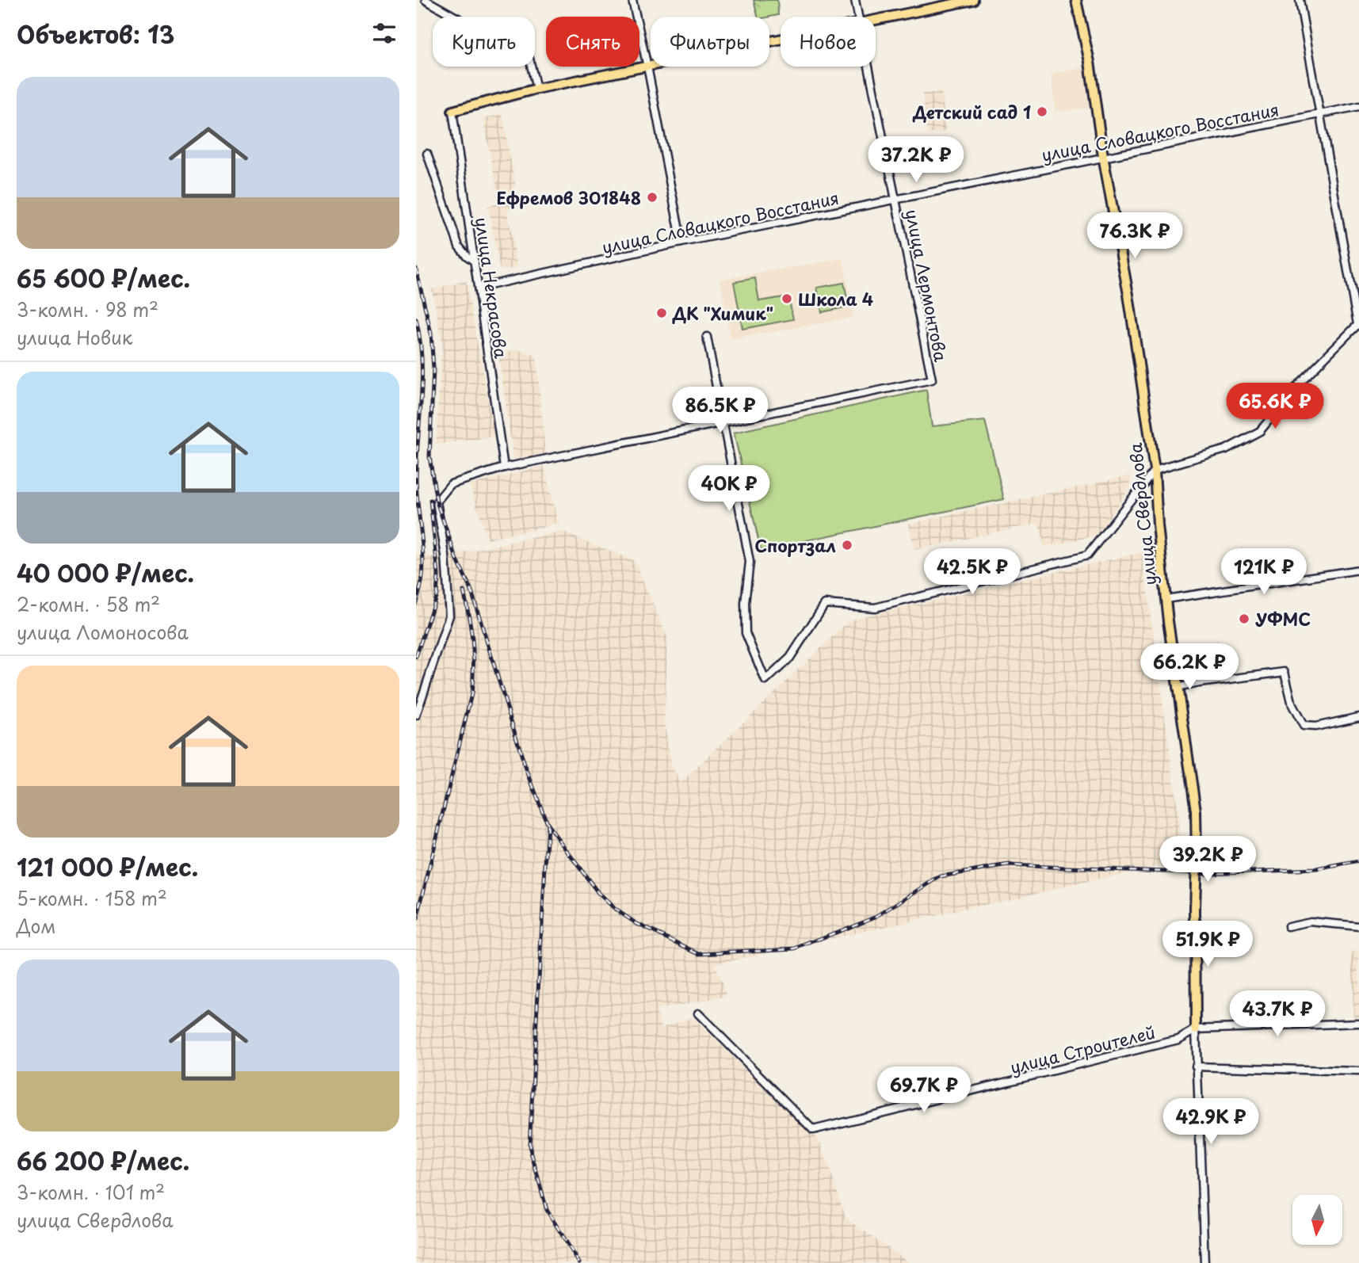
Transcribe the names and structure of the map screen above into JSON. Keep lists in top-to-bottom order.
{
  "streets": {
    "main road": ["улица Свердлова"],
    "street": [
      "улица Словацкого Восстания",
      "улица Лермонтова",
      "улица Некрасова",
      "улица Строителей"
    ]
  },
  "crossings": [
    ["улица Словацкого Восстания", "улица Лермонтова"],
    ["улица Словацкого Восстания", "улица Некрасова"],
    ["улица Словацкого Восстания", "улица Свердлова"],
    ["улица Свердлова", "улица Строителей"]
  ],
  "places": [
    "Детский сад 1",
    "Ефремов 301848",
    "Школа 4",
    "ДК \"Химик\"",
    "Спортзал",
    "УФМС"
  ],
  "north": "bottom",
  "page": {
    "heading": "Объектов: 13",
    "chip": [
      "Купить",
      "Снять",
      "Фильтры",
      "Новое"
    ],
    "list": [
      {
        "name": "65 600 ₽/мес.",
        "note": "3-комн. · 98 m² · улица Новик"
      },
      {
        "name": "40 000 ₽/мес.",
        "note": "2-комн. · 58 m² · улица Ломоносова"
      },
      {
        "name": "121 000 ₽/мес.",
        "note": "5-комн. · 158 m² · Дом"
      },
      {
        "name": "66 200 ₽/мес.",
        "note": "3-комн. · 101 m² · улица Свердлова"
      }
    ],
    "price": [
      "37.2K ₽",
      "76.3K ₽",
      "65.6K ₽",
      "86.5K ₽",
      "40K ₽",
      "42.5K ₽",
      "121K ₽",
      "66.2K ₽",
      "39.2K ₽",
      "51.9K ₽",
      "43.7K ₽",
      "69.7K ₽",
      "42.9K ₽"
    ]
  }
}
